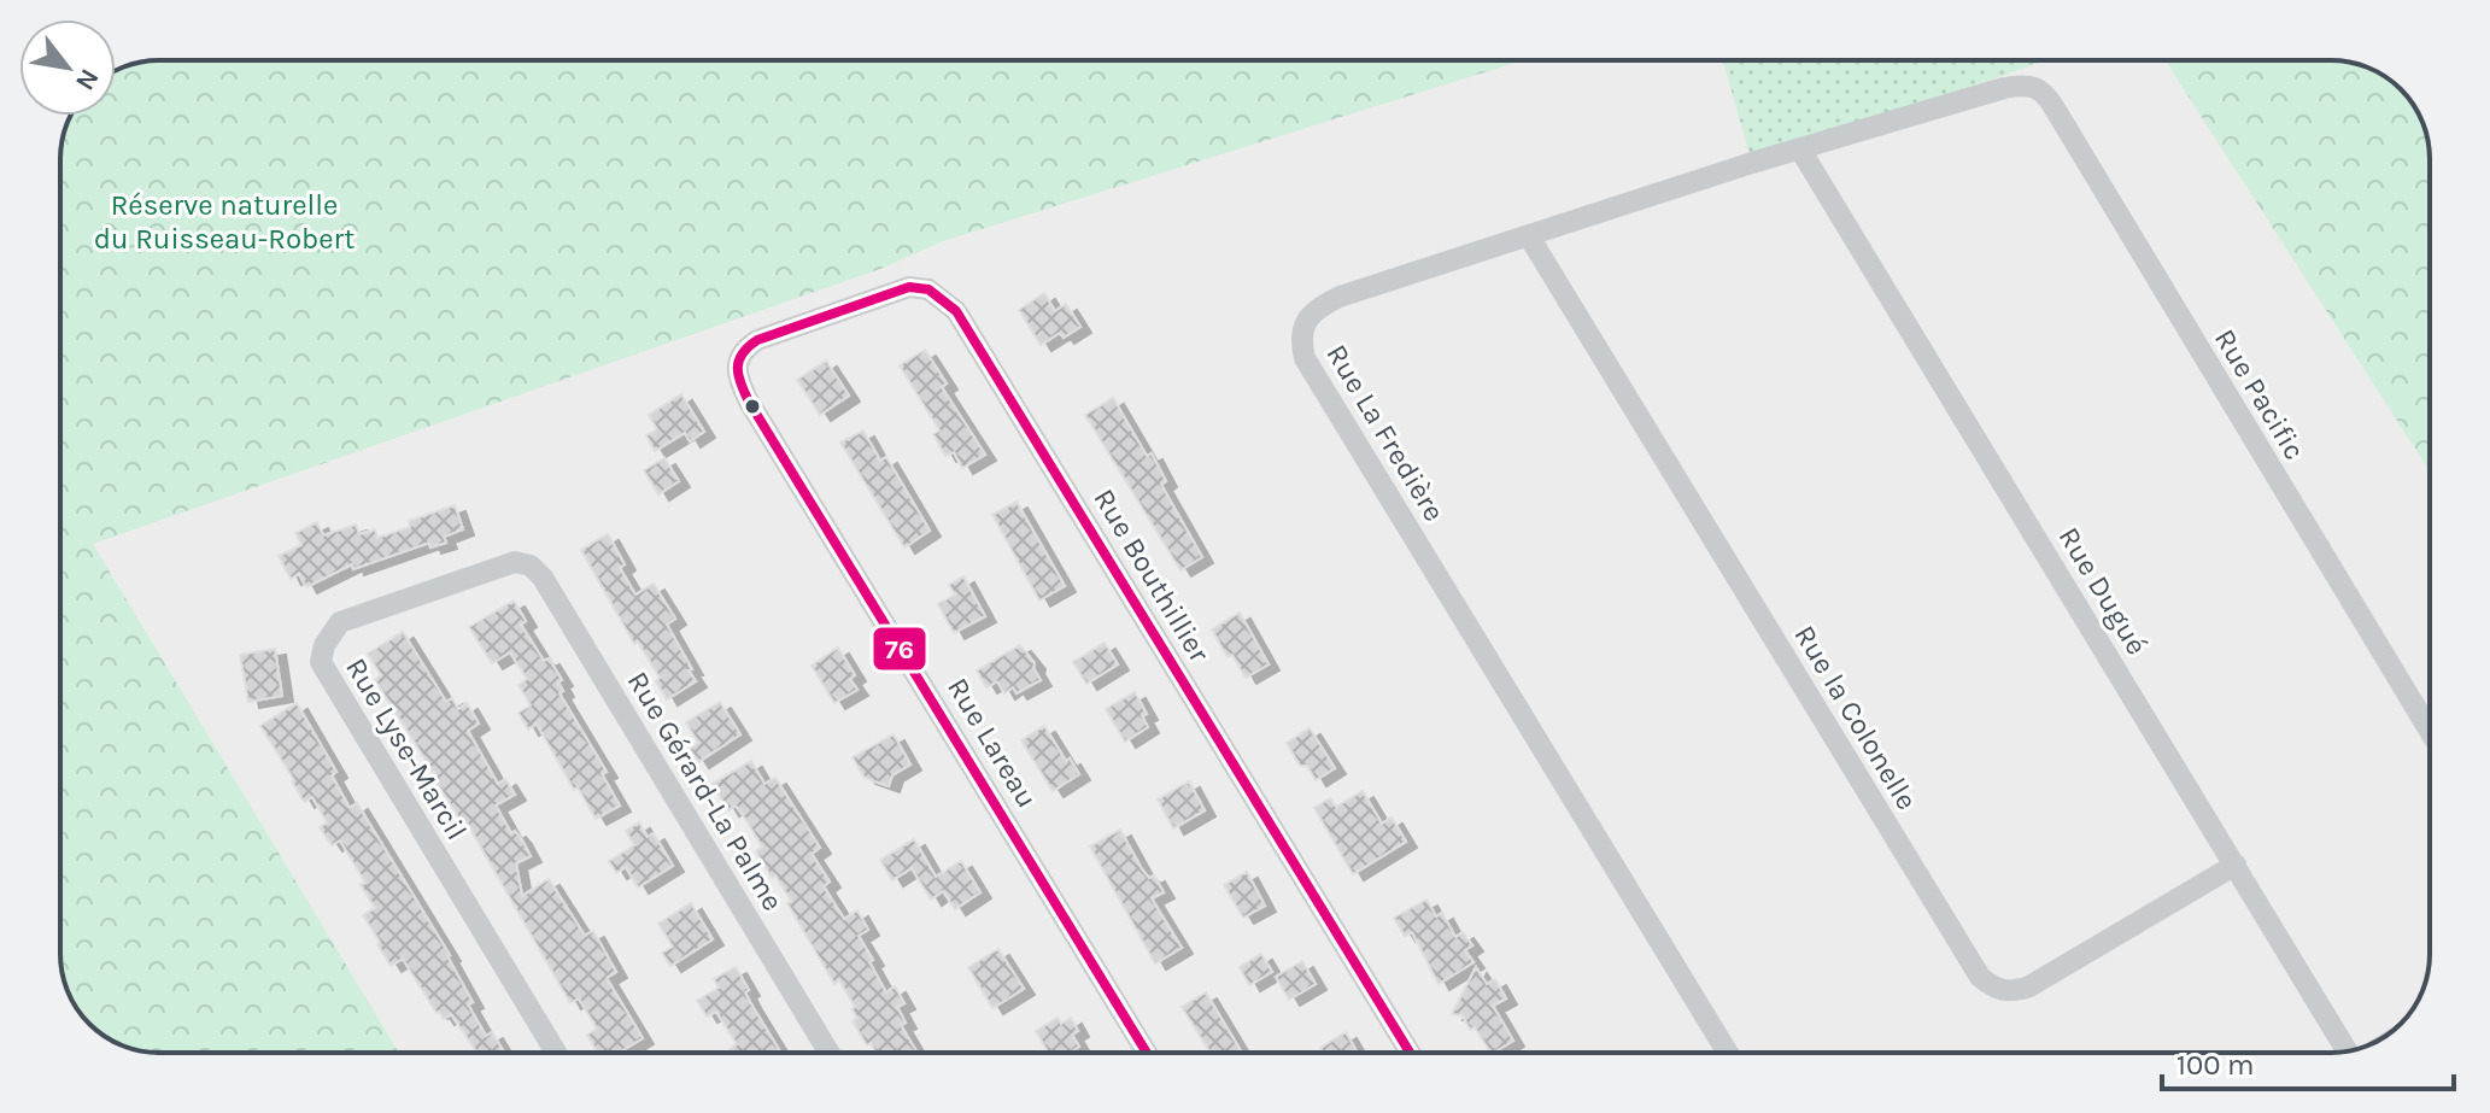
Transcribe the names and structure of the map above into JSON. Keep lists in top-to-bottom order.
{
  "streets": {
    "street": [
      "Rue Pacific",
      "Rue La Fredière",
      "Rue Bouthillier",
      "Rue Dugué",
      "Rue la Colonelle",
      "Rue Lareau",
      "Rue Lyse-Marcil",
      "Rue Gérard-La Palme"
    ]
  },
  "crossings": [
    ["Rue Pacific", "Rue La Fredière"],
    ["Rue La Fredière", "Rue Dugué"],
    ["Rue La Fredière", "Rue la Colonelle"],
    ["Rue Bouthillier", "Rue Lareau"],
    ["Rue Dugué", "Rue la Colonelle"],
    ["Rue Lyse-Marcil", "Rue Gérard-La Palme"]
  ],
  "parks": ["Réserve naturelle du Ruisseau-Robert"],
  "lines": ["transit line 76"],
  "scale_bar": "100 m",
  "north": "bottom right"
}
